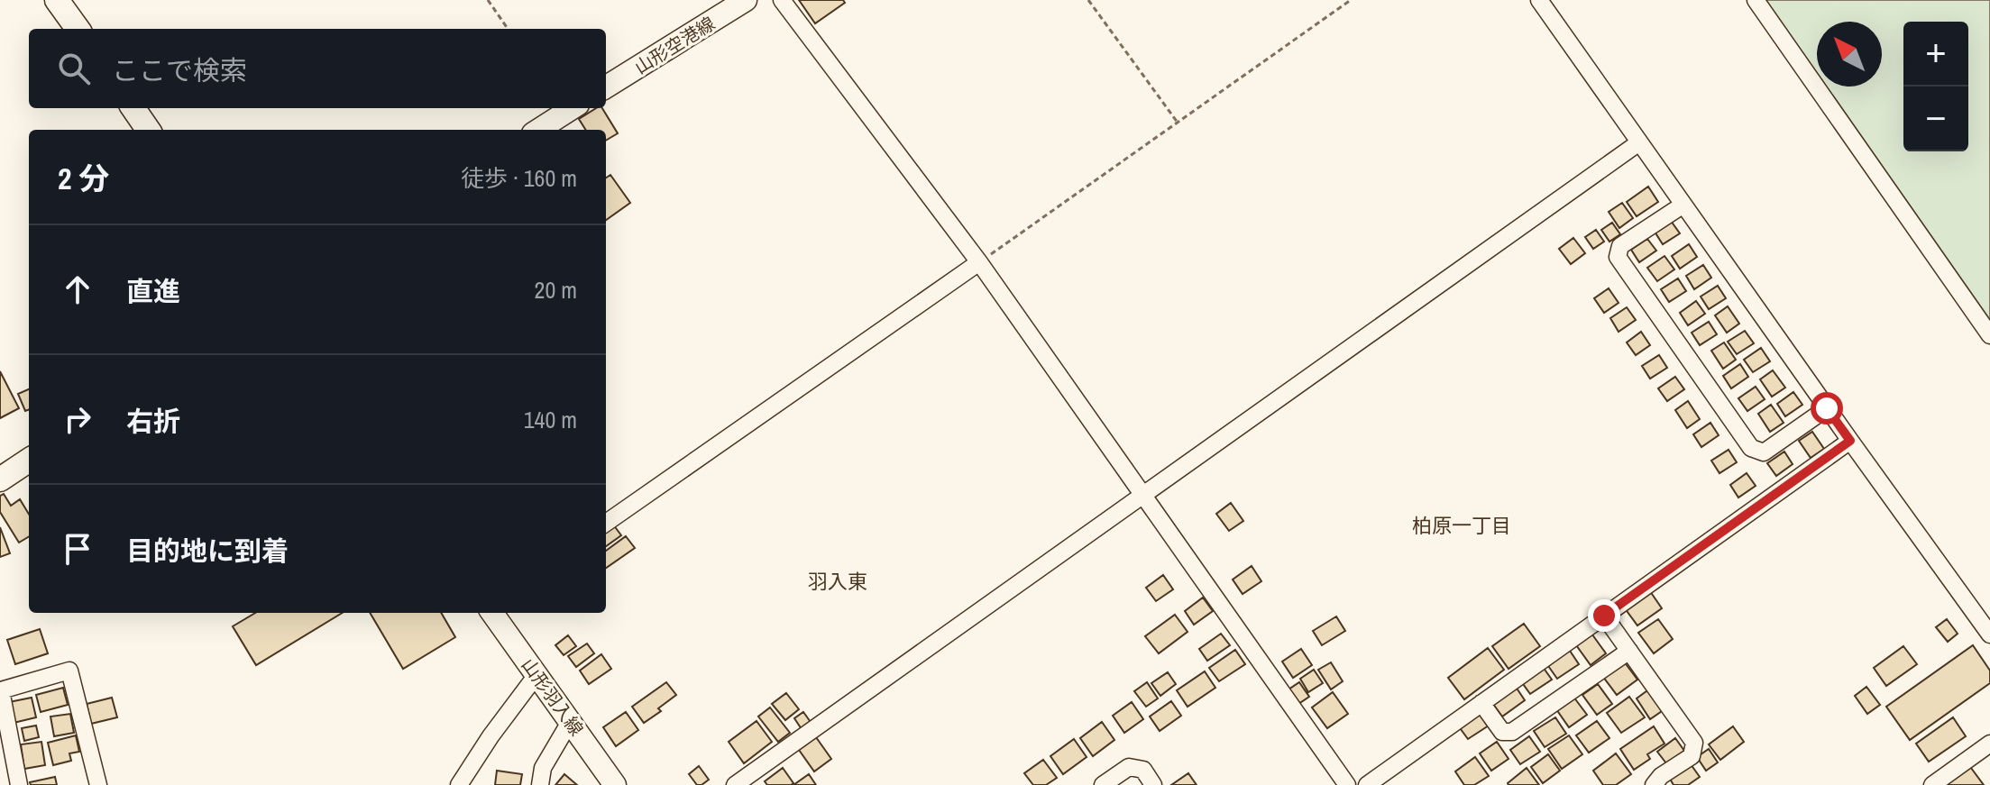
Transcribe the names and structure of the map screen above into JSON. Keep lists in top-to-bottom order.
{
  "streets": {
    "main road": ["山形空港線", "山形羽入線"]
  },
  "districts": ["柏原一丁目", "羽入東"],
  "north": "top left",
  "page": {
    "map_buttons": ["+", "−"],
    "search": "ここで検索",
    "heading": ["2 分", "徒歩 · 160 m"],
    "list": [
      ["直進", "20 m"],
      ["右折", "140 m"],
      "目的地に到着"
    ]
  }
}
